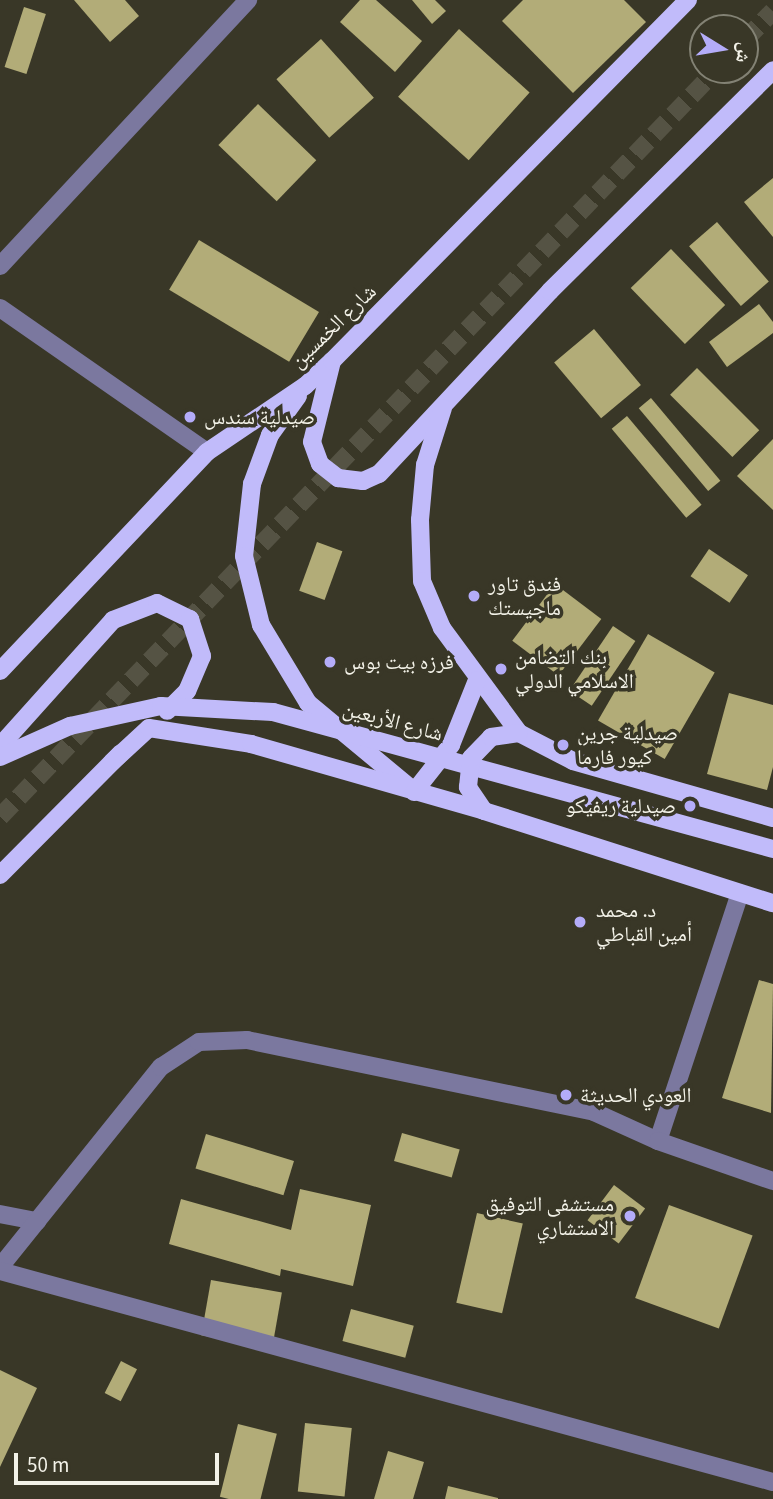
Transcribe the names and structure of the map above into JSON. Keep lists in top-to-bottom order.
{
  "streets": {
    "main road": ["شارع الخمسين", "شارع الأربعين"]
  },
  "places": [
    "صيدلية سندس",
    "فندق تاور ماجيستك",
    "فرزه بيت بوس",
    "بنك التضامن الاسلامي الدولي",
    "صيدلية جرين كيور فارما",
    "صيدلية ريفيكو",
    "د. محمد أمين القباطي",
    "العودي الحديثة",
    "مستشفى التوفيق الاستشاري"
  ],
  "scale_bar": "50 m",
  "north": "right"
}
